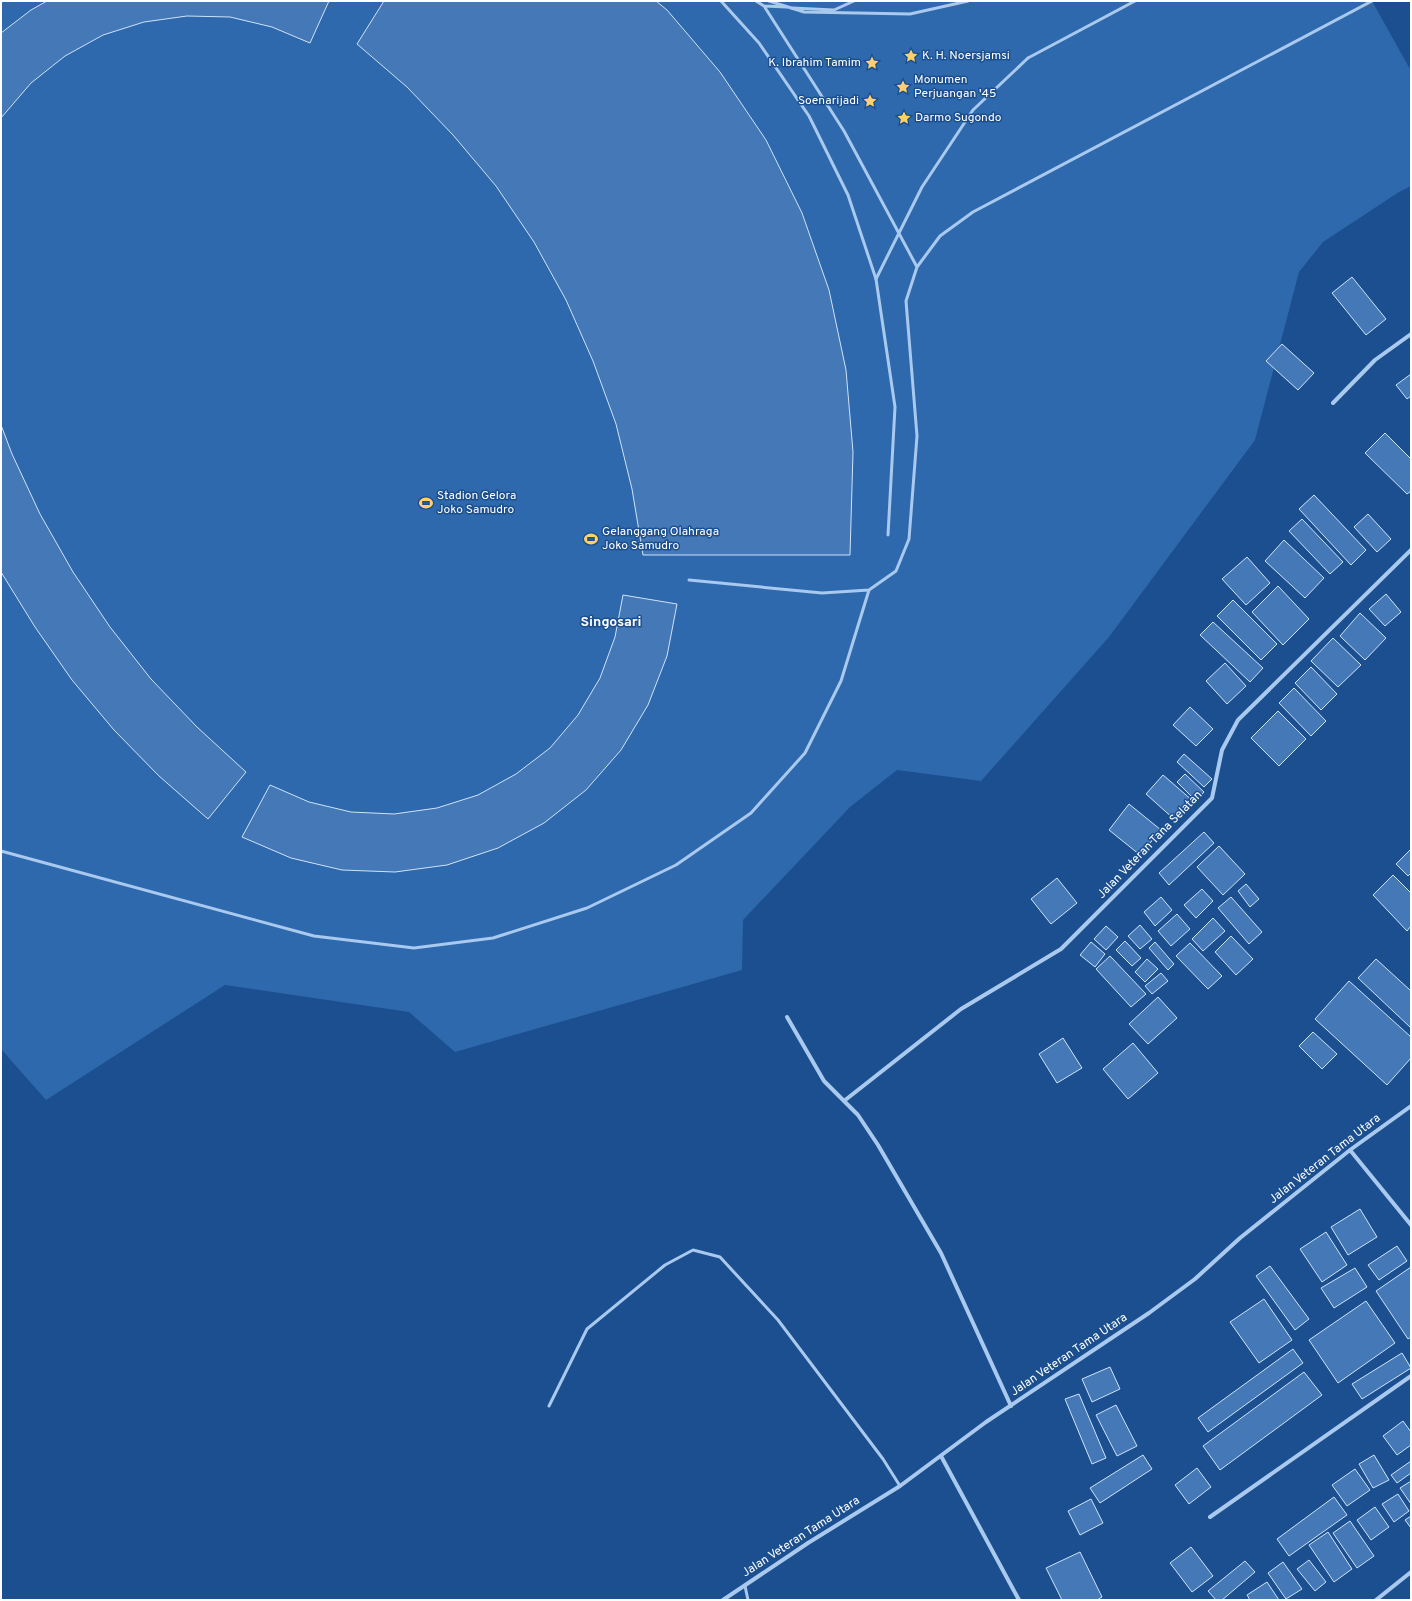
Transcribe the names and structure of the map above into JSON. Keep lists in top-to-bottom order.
{
  "streets": {
    "street": ["Jalan Veteran Tana Selatan", "Jalan Veteran Tama Utara"]
  },
  "districts": ["Singosari"],
  "places": {
    "place": [
      "K. H. Noersjamsi",
      "K. Ibrahim Tamim",
      "Monumen Perjuangan '45",
      "Soenarijadi",
      "Darmo Sugondo"
    ],
    "sports": ["Stadion Gelora Joko Samudro", "Gelanggang Olahraga Joko Samudro"]
  }
}
